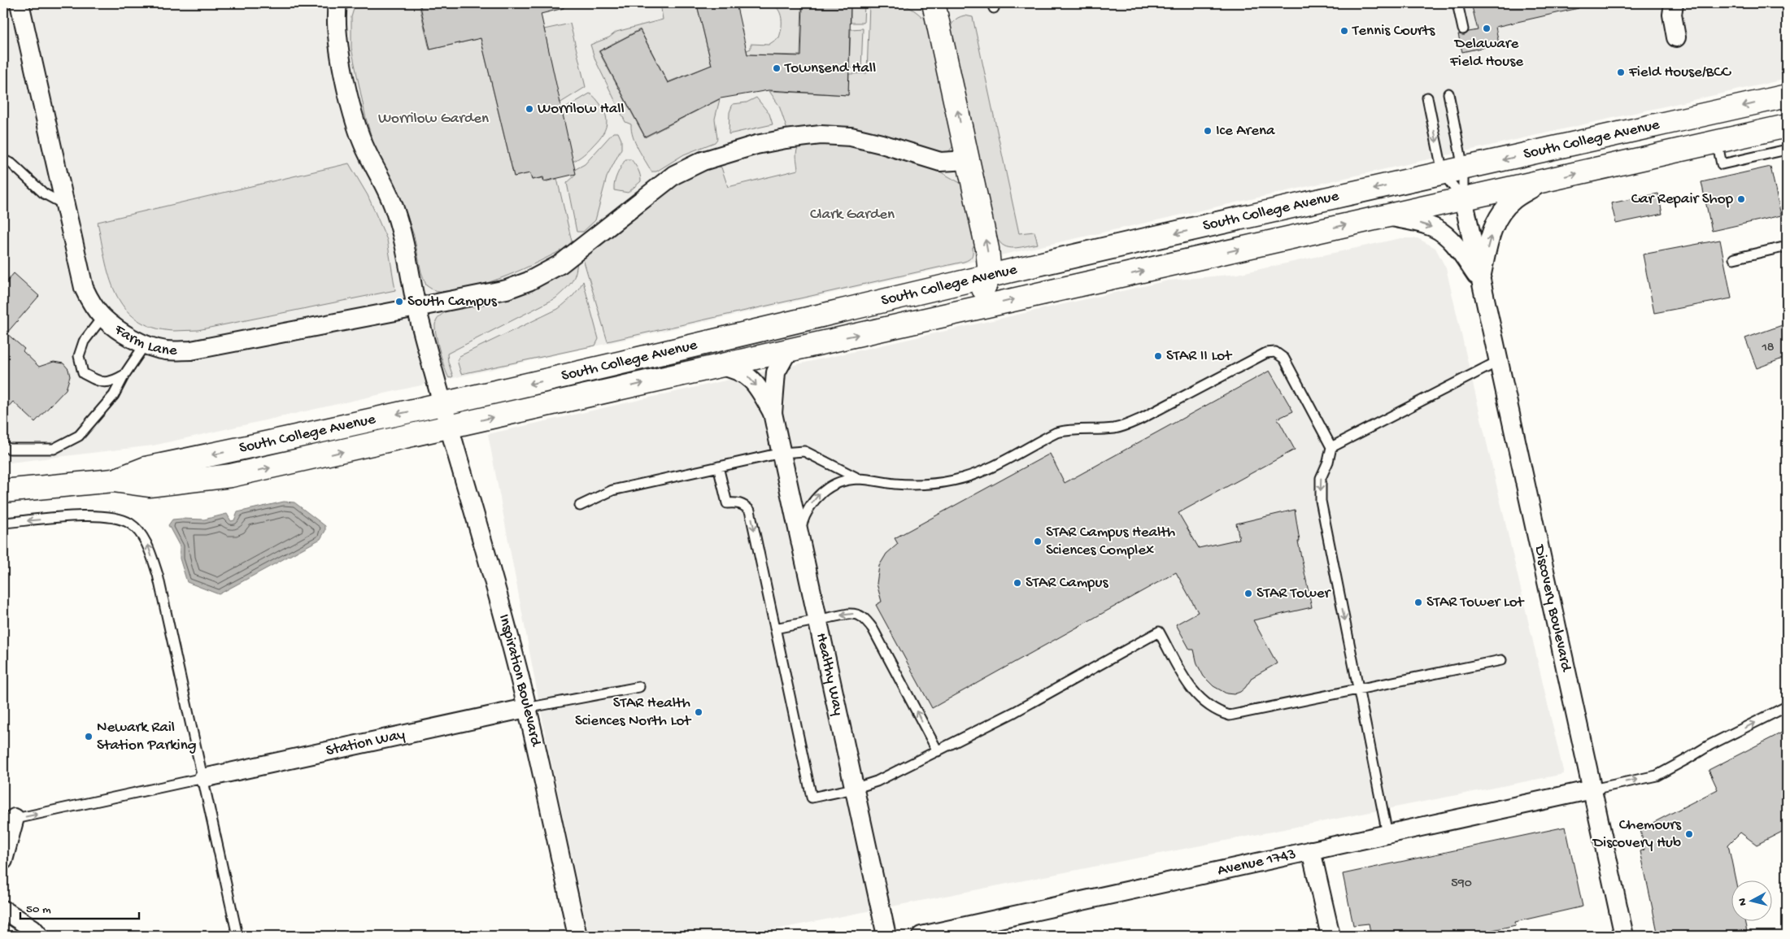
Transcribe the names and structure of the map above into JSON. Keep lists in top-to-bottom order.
{
  "streets": {
    "main road": ["South College Avenue"],
    "street": [
      "Farm Lane",
      "Discovery Boulevard",
      "Healthy Way",
      "Inspiration Boulevard",
      "Station Way",
      "Avenue 1743"
    ]
  },
  "crossings": [
    ["South College Avenue", "Discovery Boulevard"],
    ["South College Avenue", "Healthy Way"],
    ["South College Avenue", "Inspiration Boulevard"],
    ["Discovery Boulevard", "Avenue 1743"],
    ["Inspiration Boulevard", "Station Way"]
  ],
  "parks": ["Worrilow Garden", "Clark Garden"],
  "places": [
    "Delaware Field House",
    "Tennis Courts",
    "Townsend Hall",
    "Field House/BCC",
    "Worrilow Hall",
    "Ice Arena",
    "Car Repair Shop",
    "South Campus",
    "STAR II Lot",
    "STAR Campus Health Sciences Complex",
    "STAR Campus",
    "STAR Tower",
    "STAR Tower Lot",
    "STAR Health Sciences North Lot",
    "Newark Rail Station Parking",
    "Chemours Discovery Hub"
  ],
  "house_numbers": ["18", "590"],
  "scale_bar": "50 m",
  "north": "left"
}
